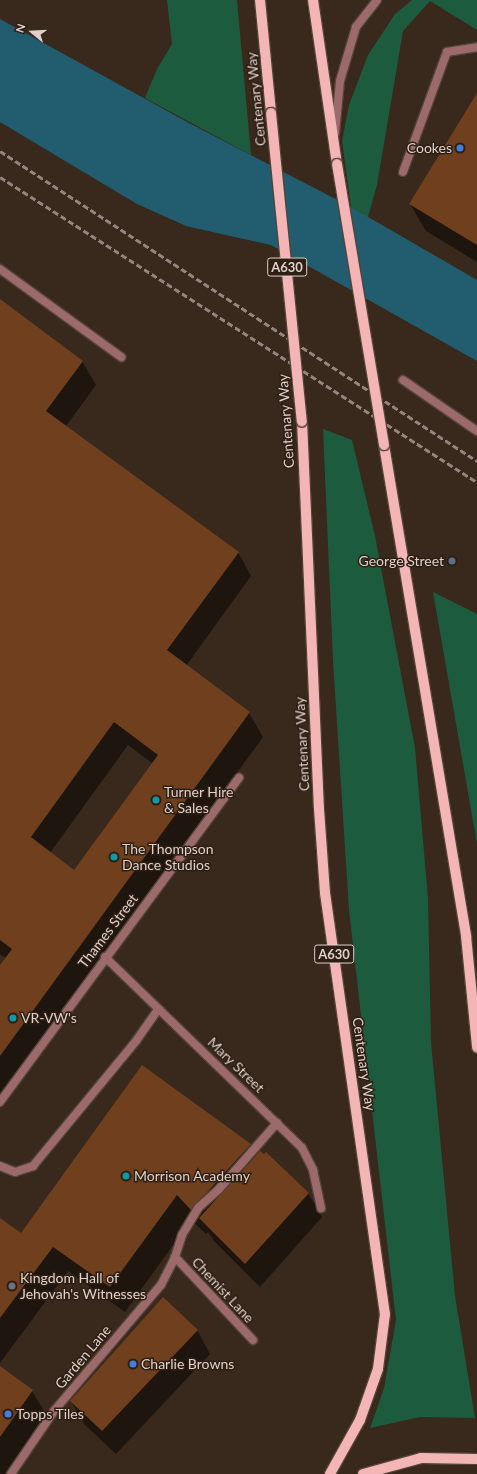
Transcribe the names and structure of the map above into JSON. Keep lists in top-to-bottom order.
{
  "streets": {
    "main road": ["Centenary Way", "A630"],
    "street": [
      "Thames Street",
      "Mary Street",
      "Chemist Lane",
      "Garden Lane"
    ]
  },
  "crossings": [
    ["Thames Street", "Mary Street"],
    ["Mary Street", "Garden Lane"],
    ["Chemist Lane", "Garden Lane"]
  ],
  "places": [
    "Cookes",
    "George Street",
    "Turner Hire & Sales",
    "The Thompson Dance Studios",
    "VR-VW's",
    "Morrison Academy",
    "Kingdom Hall of Jehovah's Witnesses",
    "Charlie Browns",
    "Topps Tiles"
  ],
  "north": "left"
}
